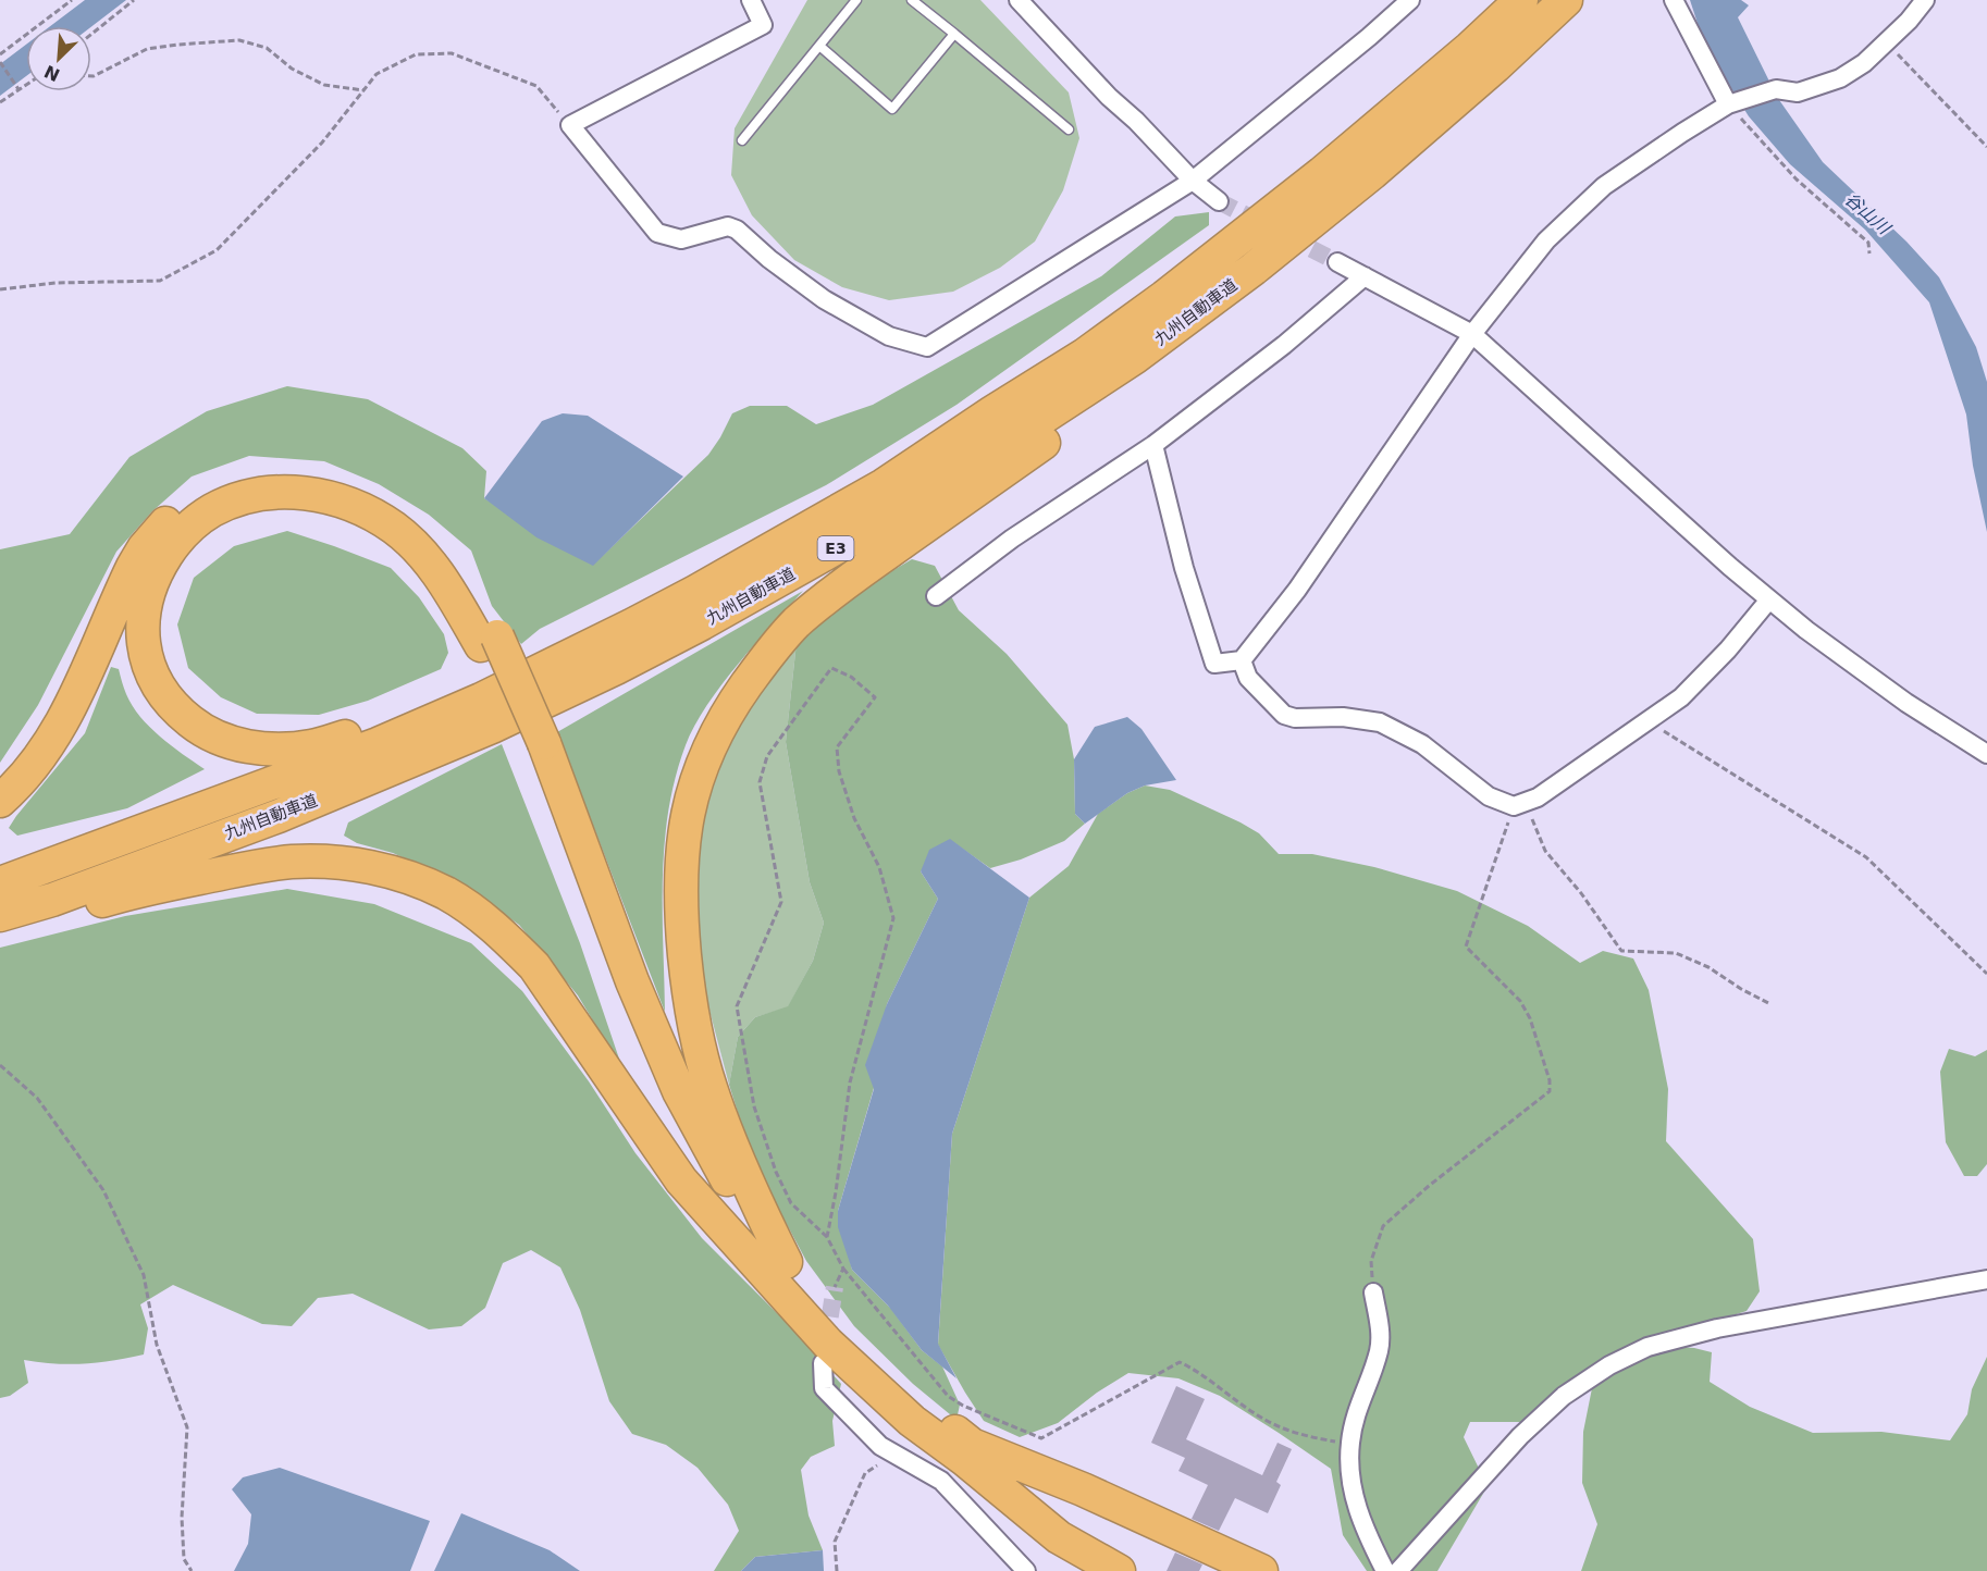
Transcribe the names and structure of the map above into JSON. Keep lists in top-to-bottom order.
{
  "streets": {
    "highway": ["九州自動車道", "E3"]
  },
  "water": ["谷山川"],
  "north": "bottom left"
}
